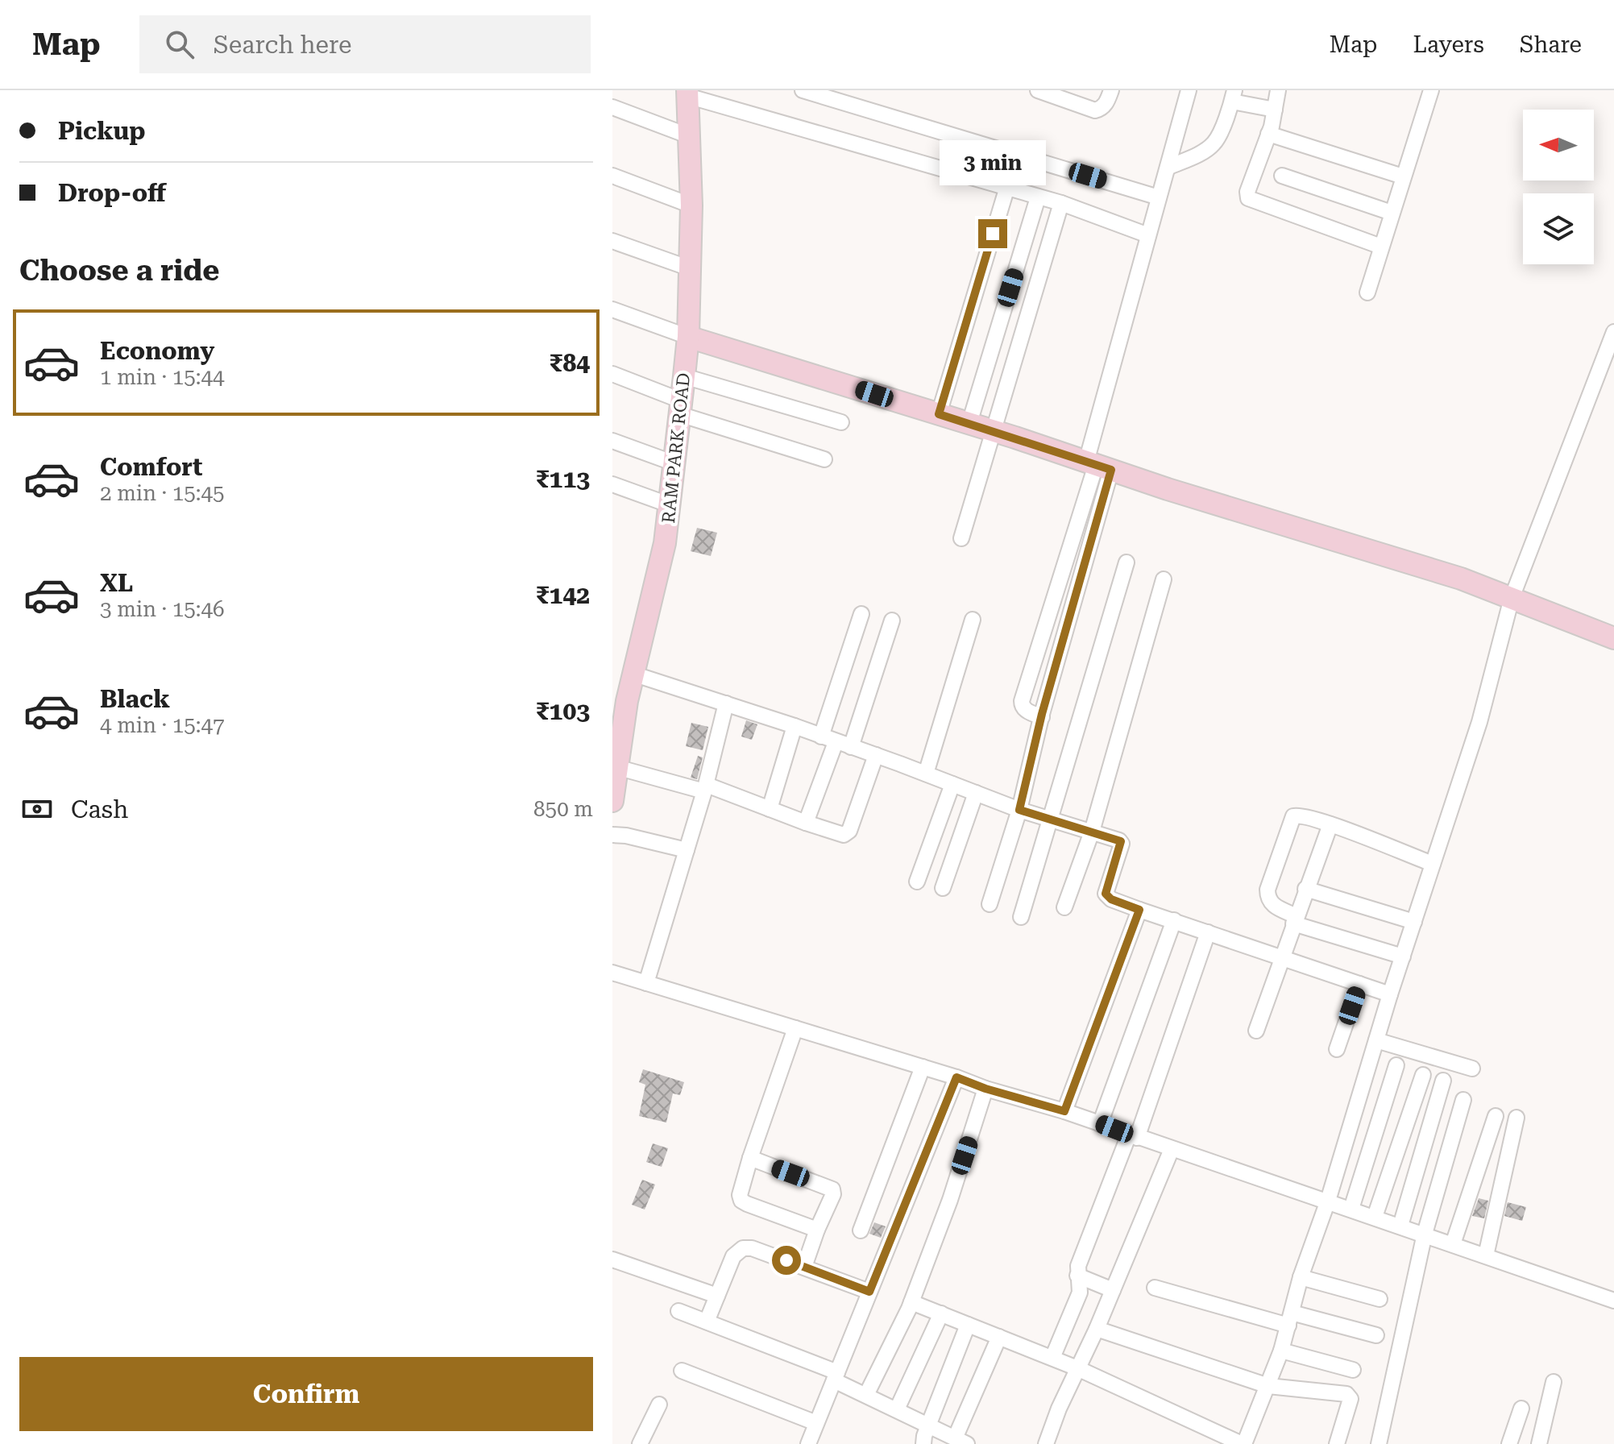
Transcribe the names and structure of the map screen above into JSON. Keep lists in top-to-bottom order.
{
  "streets": {
    "street": ["RAM PARK ROAD"]
  },
  "north": "left",
  "page": {
    "header": "Map",
    "search": "Search here",
    "nav": ["Map", "Layers", "Share"],
    "banner": ["Pickup", "Drop-off"],
    "bubble": "3 min",
    "heading": "Choose a ride",
    "list": [
      {
        "name": "Economy",
        "note": "1 min · 15:44",
        "value": "₹84"
      },
      {
        "name": "Comfort",
        "note": "2 min · 15:45",
        "value": "₹113"
      },
      {
        "name": "XL",
        "note": "3 min · 15:46",
        "value": "₹142"
      },
      {
        "name": "Black",
        "note": "4 min · 15:47",
        "value": "₹103"
      }
    ],
    "pay": ["Cash", "850 m"],
    "buttons": "Confirm"
  }
}
